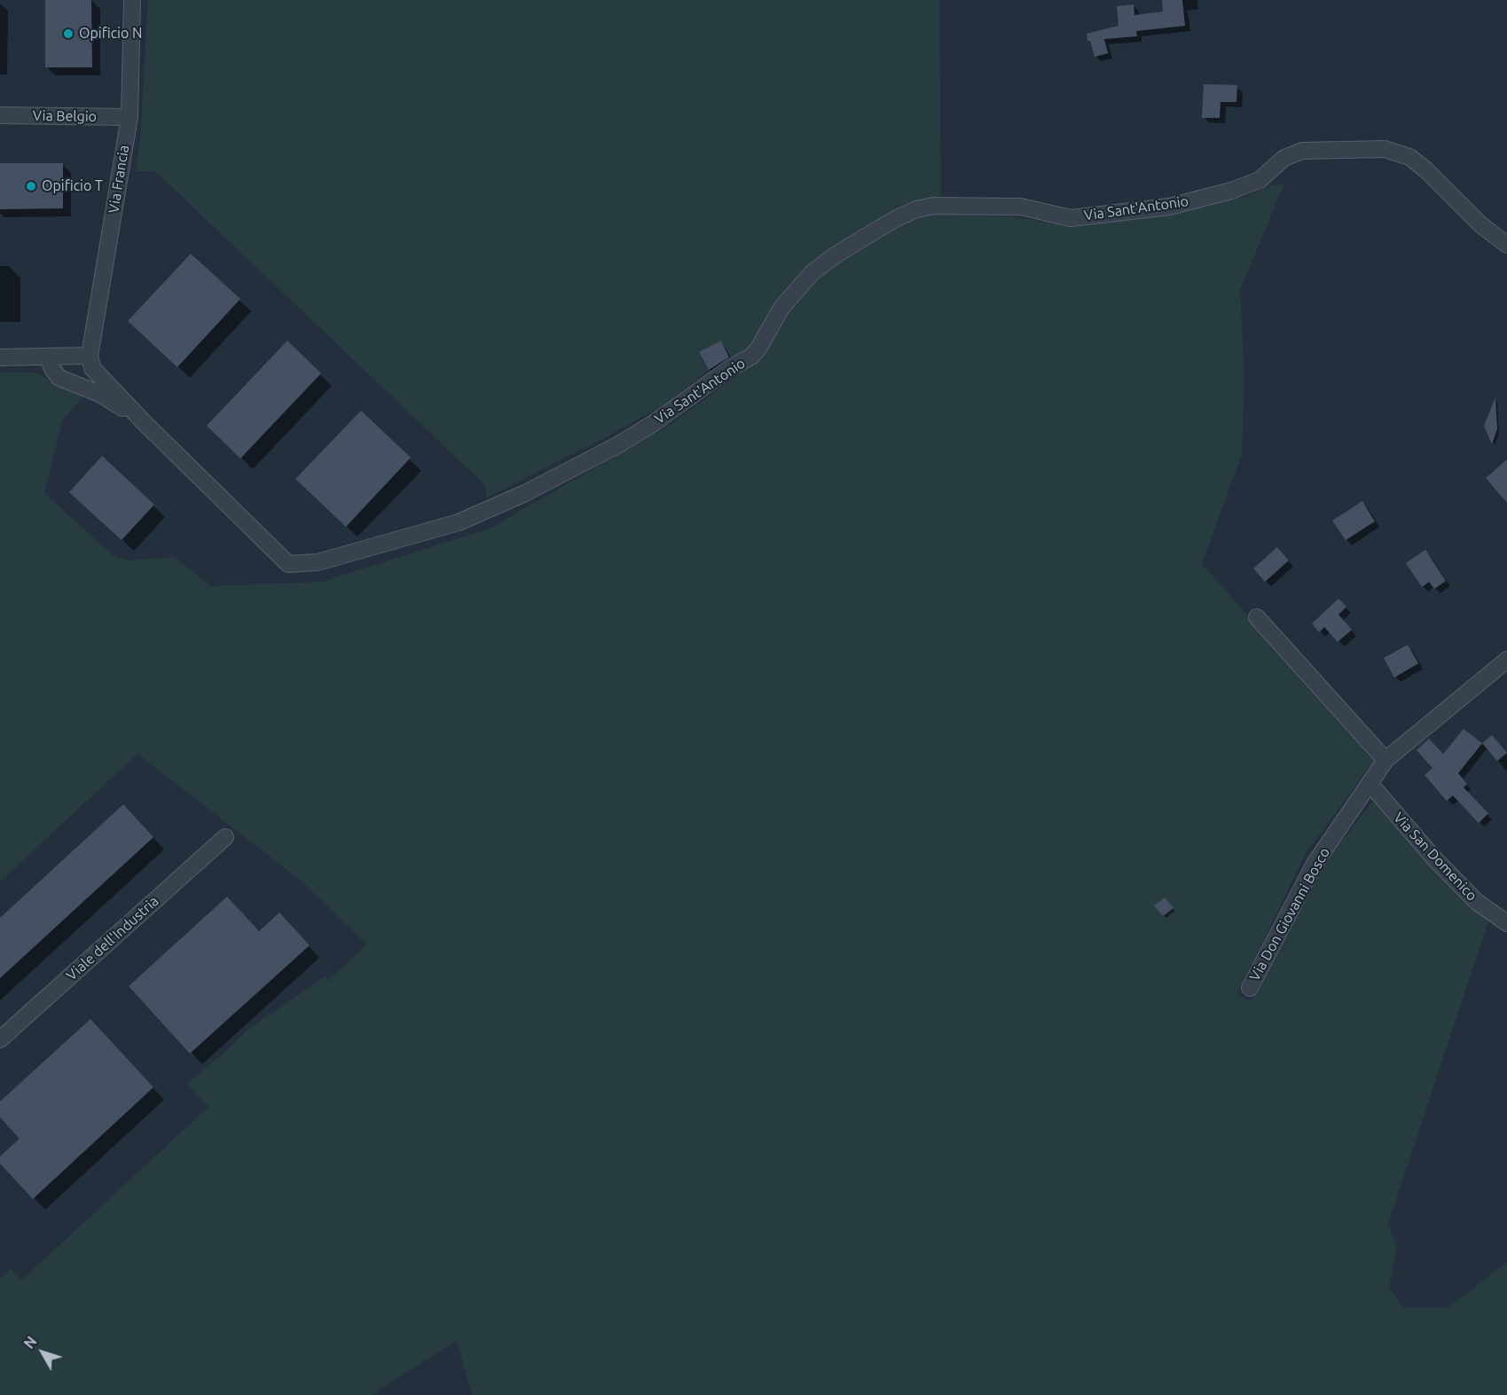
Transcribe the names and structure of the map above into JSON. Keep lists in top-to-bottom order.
{
  "streets": {
    "street": [
      "Via Belgio",
      "Via Francia",
      "Via Sant'Antonio",
      "Via San Domenico",
      "Via Don Giovanni Bosco",
      "Viale dell'Industria"
    ]
  },
  "crossings": [
    ["Via Belgio", "Via Francia"],
    ["Via San Domenico", "Via Don Giovanni Bosco"]
  ],
  "places": ["Opificio N", "Opificio T"],
  "north": "top left"
}
